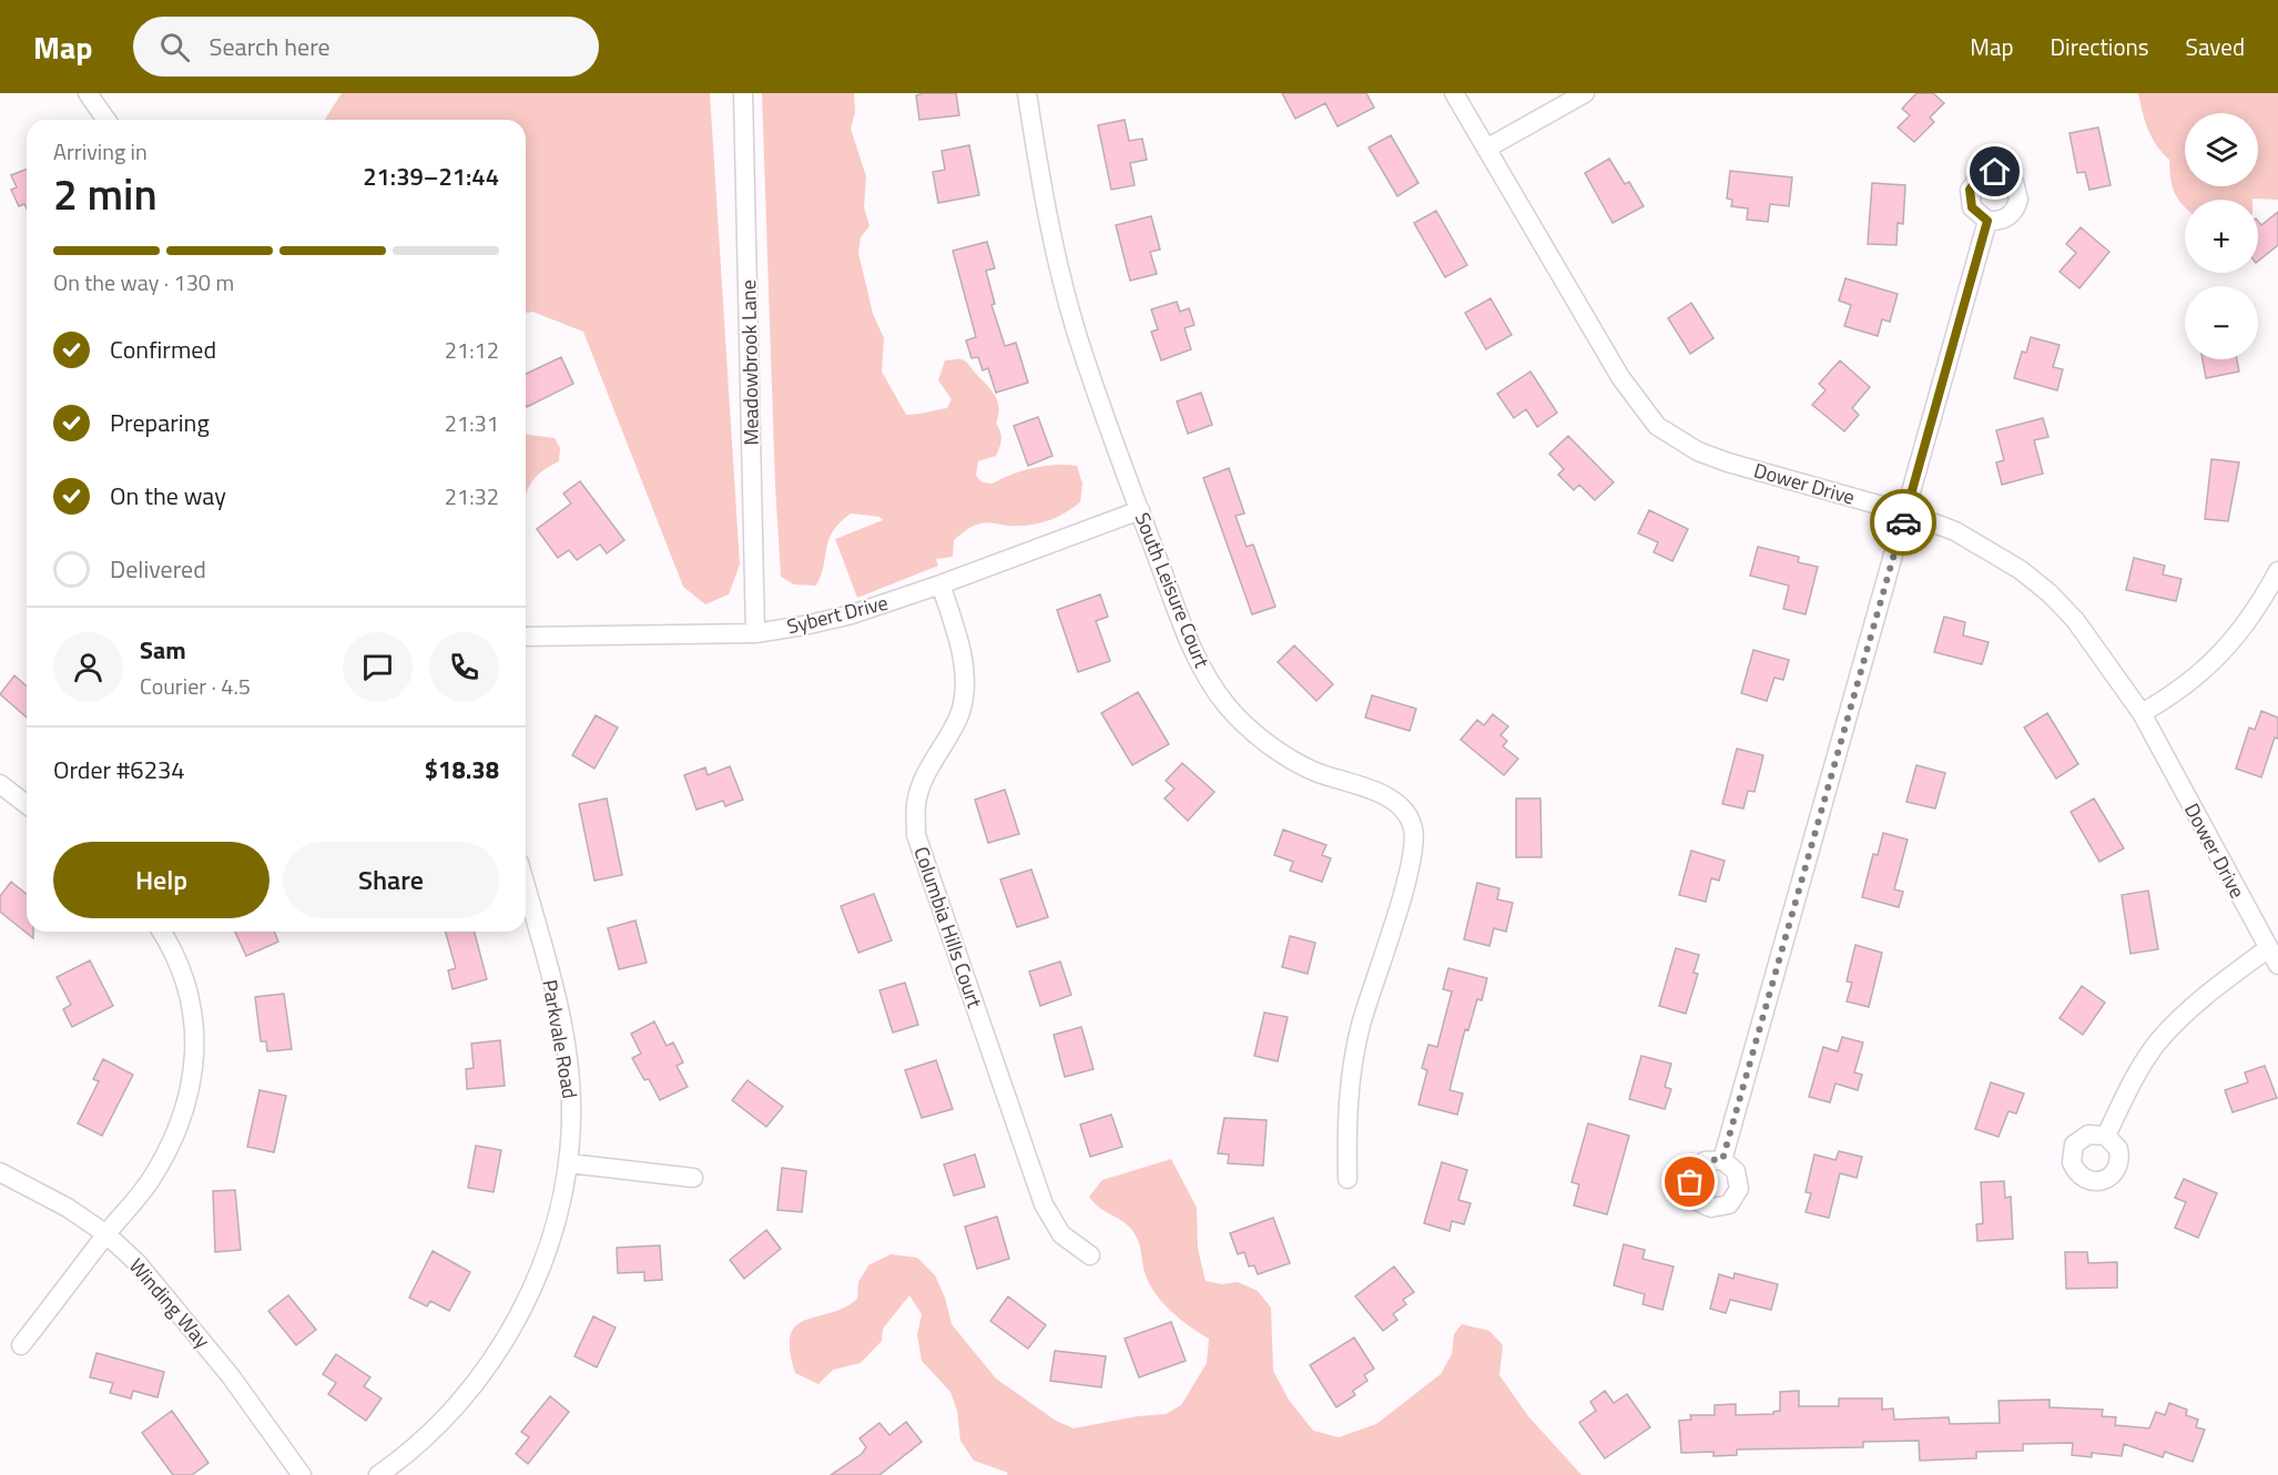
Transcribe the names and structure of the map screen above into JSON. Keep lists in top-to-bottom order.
{
  "streets": {
    "street": [
      "Meadowbrook Lane",
      "Dower Drive",
      "South Leisure Court",
      "Sybert Drive",
      "Columbia Hills Court",
      "Parkvale Road",
      "Winding Way"
    ]
  },
  "crossings": [
    ["Meadowbrook Lane", "Sybert Drive"],
    ["South Leisure Court", "Sybert Drive"],
    ["Sybert Drive", "Columbia Hills Court"]
  ],
  "page": {
    "header": "Map",
    "search": "Search here",
    "nav": ["Map", "Directions", "Saved"],
    "map_buttons": ["+", "−"],
    "heading": ["2 min", "Arriving in", "21:39–21:44"],
    "panel": [
      "Sam",
      "Courier · 4.5",
      "Order #6234",
      "$18.38"
    ],
    "bar": "On the way · 130 m",
    "list": [
      ["Confirmed", "21:12"],
      ["Preparing", "21:31"],
      ["On the way", "21:32"],
      "Delivered"
    ],
    "buttons": ["Help", "Share"]
  }
}
